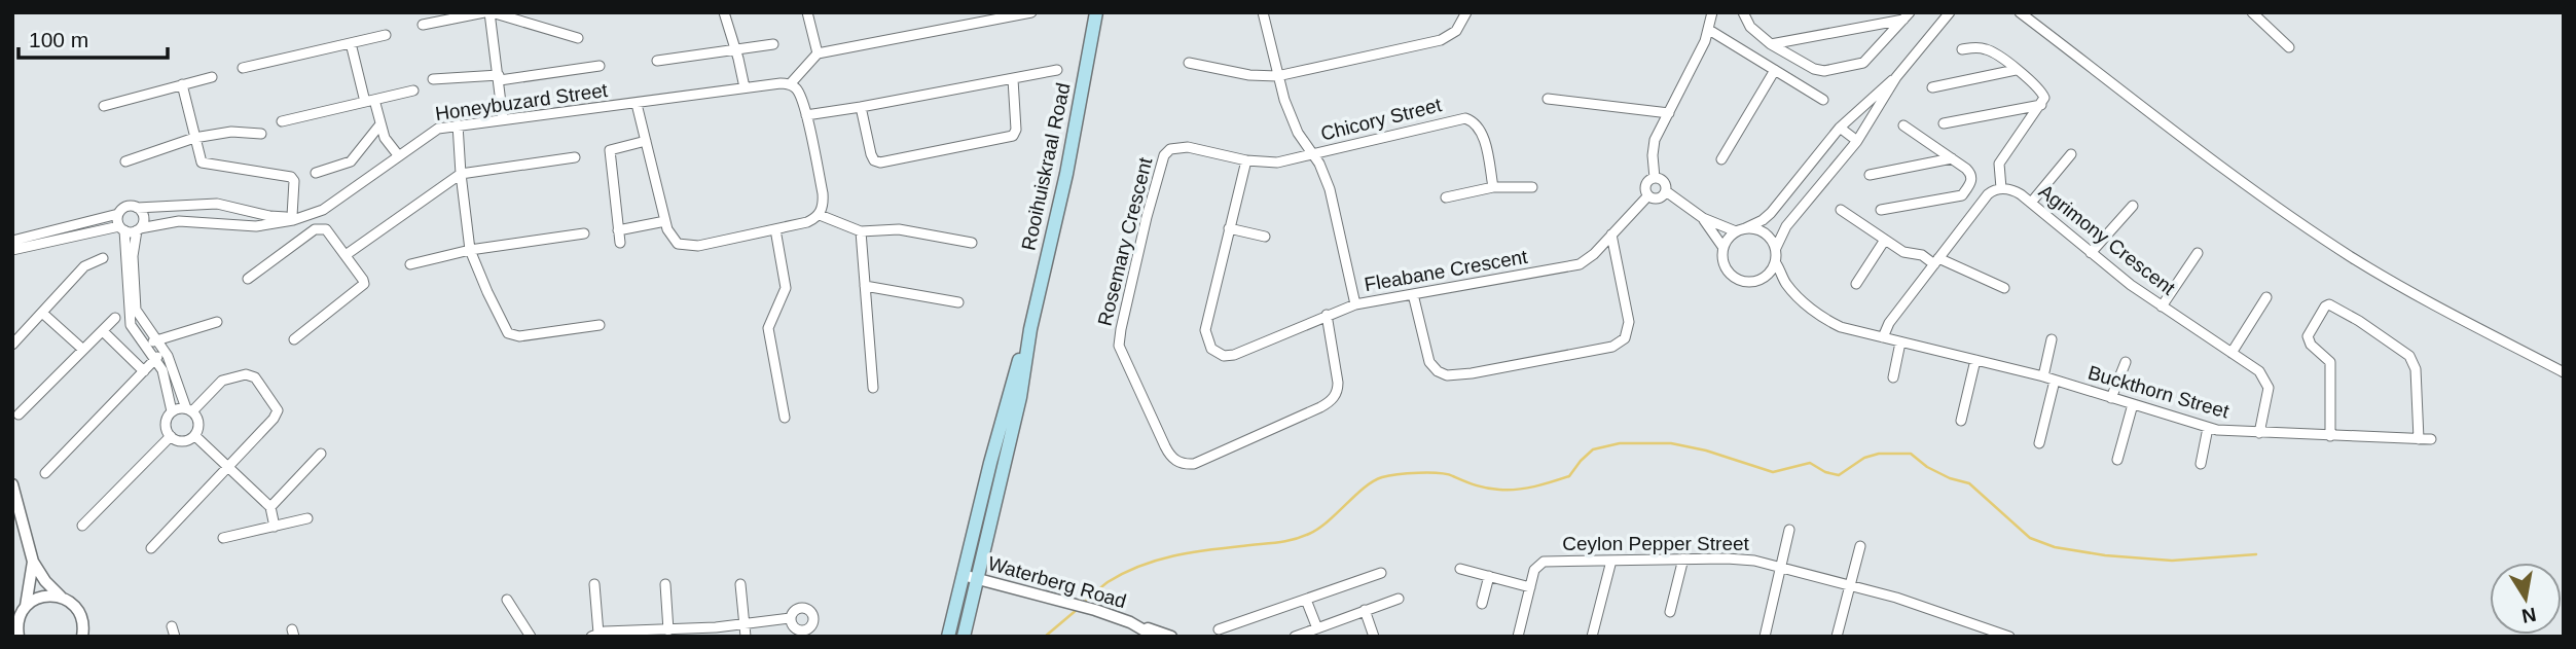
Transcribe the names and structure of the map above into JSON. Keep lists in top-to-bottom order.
{
  "streets": {
    "main road": ["Rooihuiskraal Road"],
    "street": [
      "Honeybuzard Street",
      "Chicory Street",
      "Agrimony Crescent",
      "Rosemary Crescent",
      "Fleabane Crescent",
      "Buckthorn Street",
      "Ceylon Pepper Street",
      "Waterberg Road"
    ]
  },
  "crossings": [
    ["Chicory Street", "Rosemary Crescent"],
    ["Chicory Street", "Fleabane Crescent"],
    ["Rooihuiskraal Road", "Waterberg Road"],
    ["Agrimony Crescent", "Buckthorn Street"]
  ],
  "scale_bar": "100 m",
  "north": "bottom"
}
